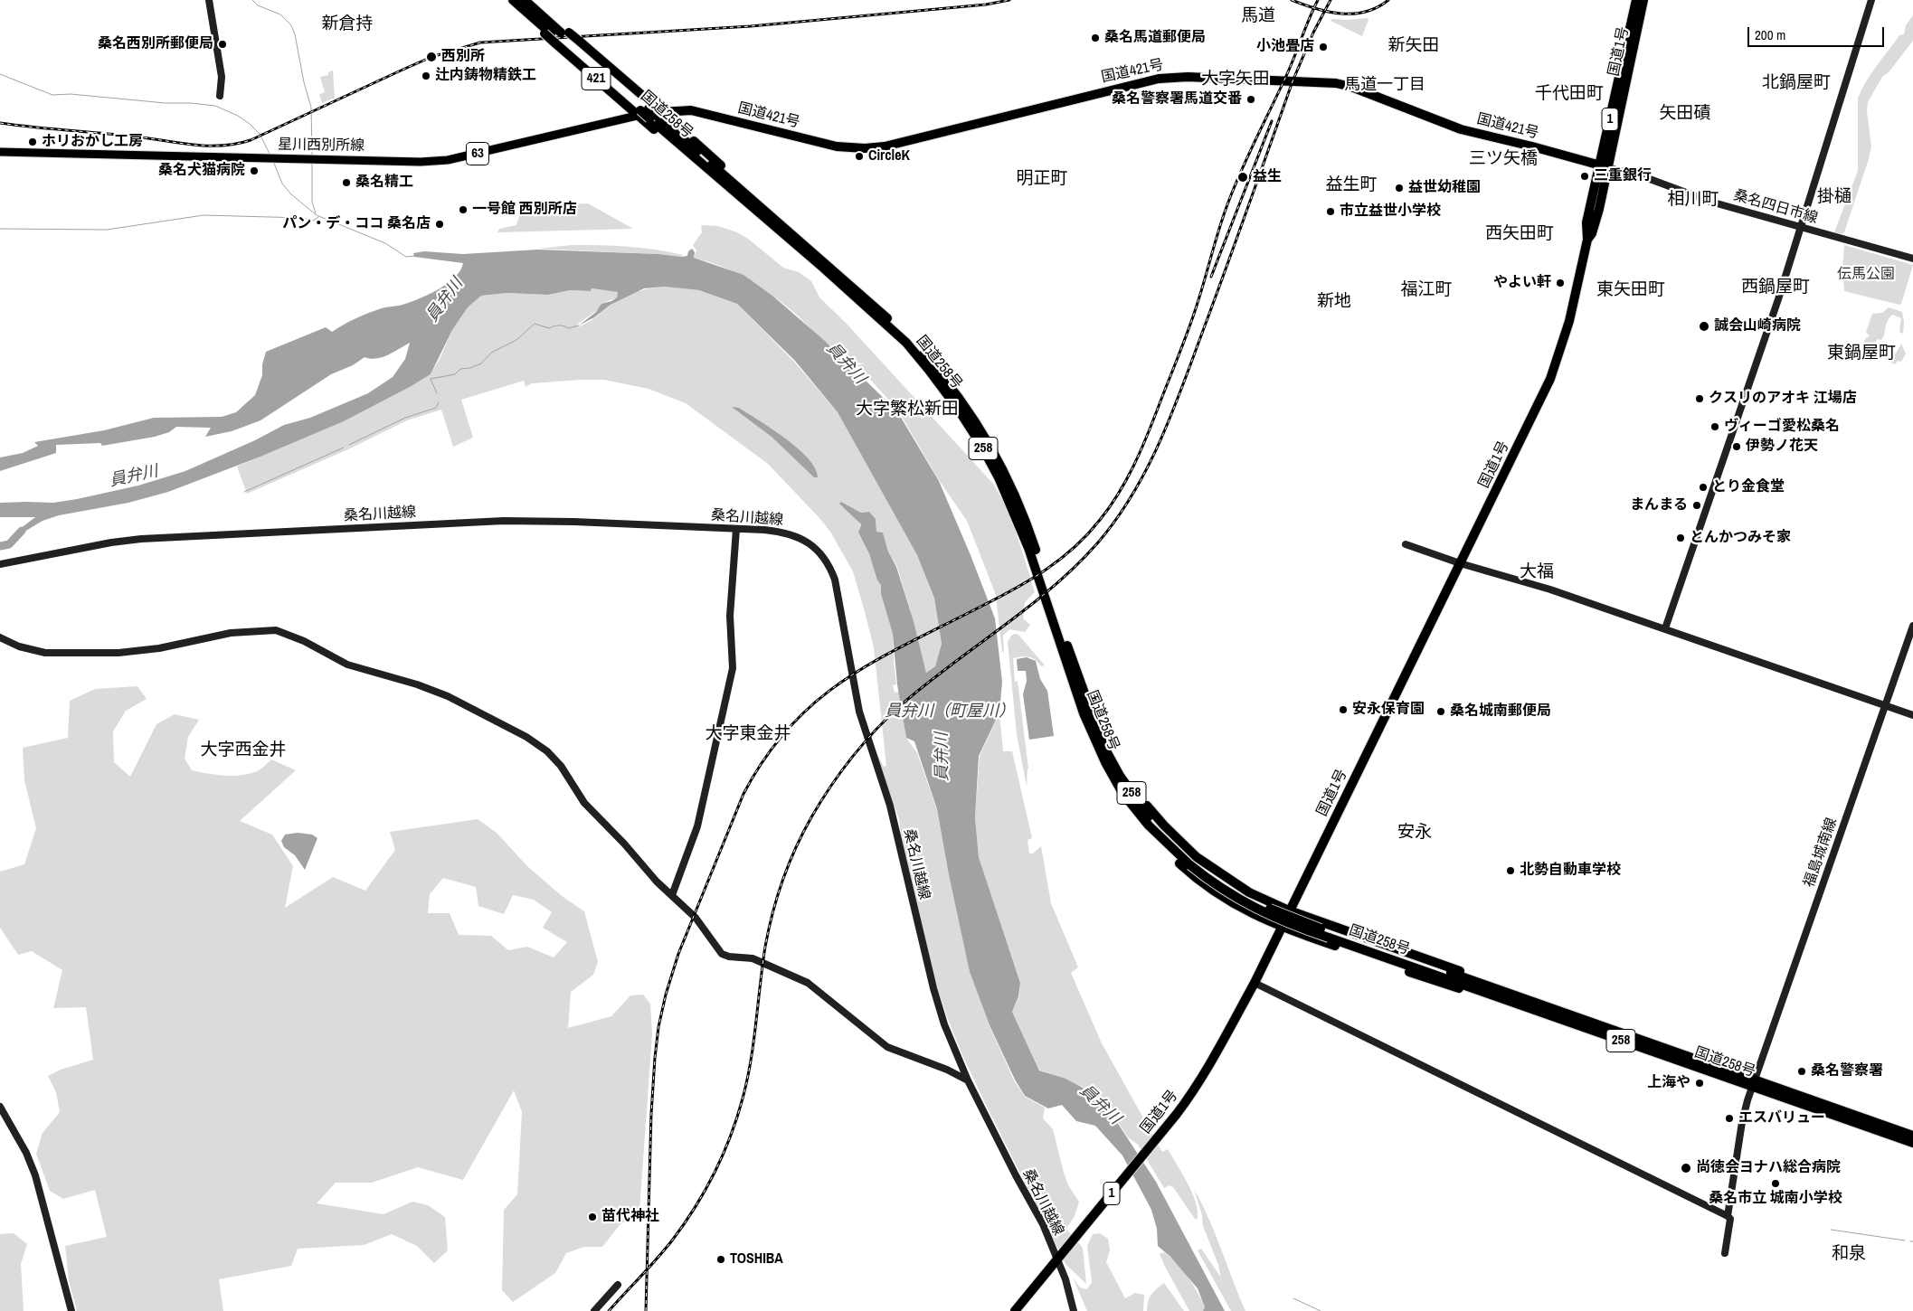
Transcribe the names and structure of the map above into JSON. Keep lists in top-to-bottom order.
{
  "streets": {
    "highway": [
      "国道1号",
      "国道421号",
      "421",
      "国道258号",
      "1",
      "258"
    ],
    "main road": ["星川西別所線", "63"],
    "street": ["桑名四日市線", "桑名川越線", "福島城南線"]
  },
  "crossings": [
    ["国道1号", "国道421号"],
    ["国道1号", "桑名四日市線"],
    ["国道1号", "桑名川越線"],
    ["国道421号", "421"],
    ["国道421号", "国道258号"],
    ["国道421号", "星川西別所線"],
    ["国道421号", "桑名四日市線"],
    ["421", "国道258号"],
    ["421", "星川西別所線"],
    ["国道258号", "星川西別所線"],
    ["国道258号", "福島城南線"]
  ],
  "districts": [
    "馬道",
    "新倉持",
    "新矢田",
    "大字矢田",
    "北鍋屋町",
    "馬道一丁目",
    "千代田町",
    "矢田磧",
    "三ツ矢橋",
    "明正町",
    "益生町",
    "掛樋",
    "相川町",
    "西矢田町",
    "西鍋屋町",
    "福江町",
    "東矢田町",
    "新地",
    "東鍋屋町",
    "大字繁松新田",
    "大福",
    "大字東金井",
    "大字西金井",
    "安永",
    "和泉"
  ],
  "water": ["員弁川", "員弁川（町屋川）"],
  "parks": ["伝馬公園"],
  "places": [
    "桑名馬道郵便局",
    "桑名西別所郵便局",
    "小池畳店",
    "西別所",
    "辻内鋳物精鉄工",
    "桑名警察署馬道交番",
    "ホリおかし工房",
    "CircleK",
    "桑名犬猫病院",
    "三重銀行",
    "益生",
    "桑名精工",
    "益世幼稚園",
    "一号館 西別所店",
    "市立益世小学校",
    "パン・デ・ココ 桑名店",
    "やよい軒",
    "誠会山崎病院",
    "クスリのアオキ 江場店",
    "ヴィーゴ愛松桑名",
    "伊勢ノ花天",
    "とり金食堂",
    "まんまる",
    "とんかつみそ家",
    "安永保育園",
    "桑名城南郵便局",
    "北勢自動車学校",
    "桑名警察署",
    "上海や",
    "エスバリュー",
    "尚徳会ヨナハ総合病院",
    "桑名市立 城南小学校",
    "苗代神社",
    "TOSHIBA"
  ],
  "scale_bar": "200 m"
}
